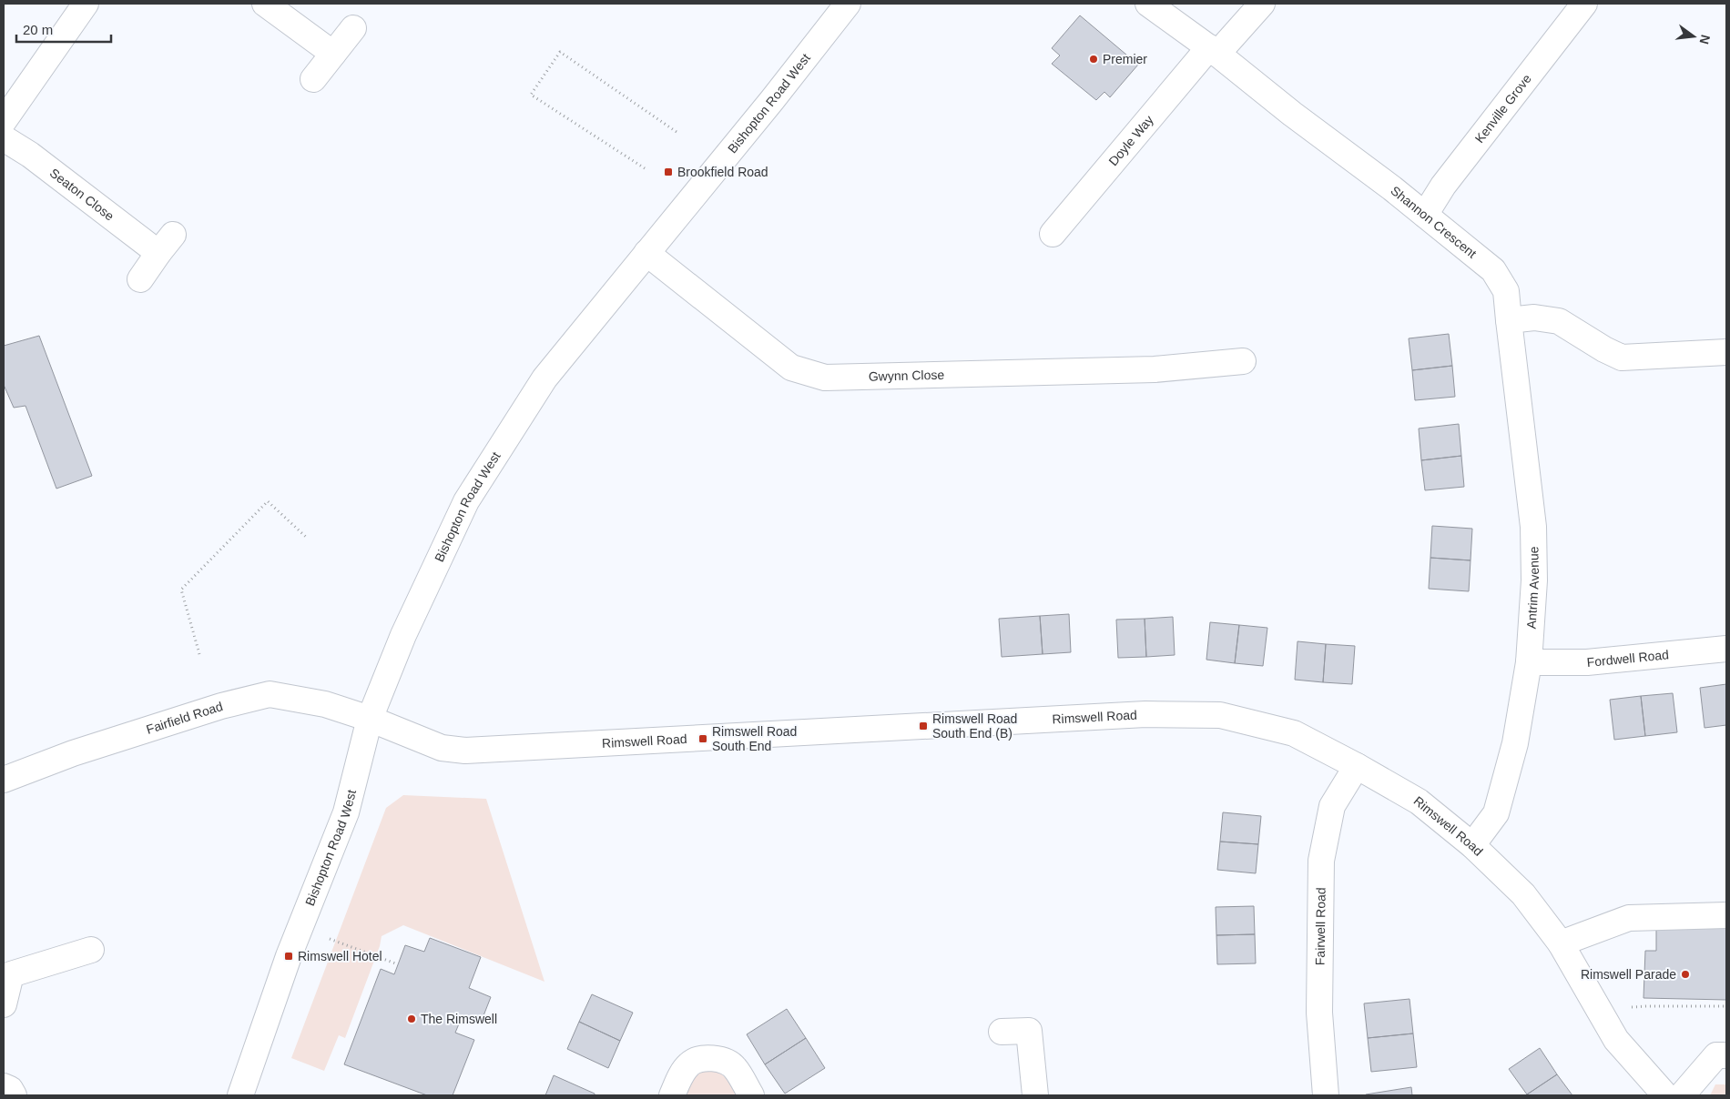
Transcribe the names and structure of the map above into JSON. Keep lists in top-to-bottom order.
{
  "streets": {
    "street": [
      "Bishopton Road West",
      "Kenville Grove",
      "Doyle Way",
      "Seaton Close",
      "Shannon Crescent",
      "Gwynn Close",
      "Antrim Avenue",
      "Fordwell Road",
      "Rimswell Road",
      "Fairfield Road",
      "Fairwell Road"
    ]
  },
  "crossings": [
    ["Bishopton Road West", "Gwynn Close"],
    ["Bishopton Road West", "Rimswell Road"],
    ["Bishopton Road West", "Fairfield Road"],
    ["Kenville Grove", "Shannon Crescent"],
    ["Doyle Way", "Shannon Crescent"],
    ["Shannon Crescent", "Antrim Avenue"],
    ["Antrim Avenue", "Fordwell Road"],
    ["Antrim Avenue", "Rimswell Road"],
    ["Rimswell Road", "Fairfield Road"],
    ["Rimswell Road", "Fairwell Road"]
  ],
  "places": {
    "other": ["Premier", "Rimswell Parade", "The Rimswell"],
    "transit": [
      "Brookfield Road",
      "Rimswell Road South End (B)",
      "Rimswell Road South End",
      "Rimswell Hotel"
    ]
  },
  "scale_bar": "20 m",
  "north": "right"
}
